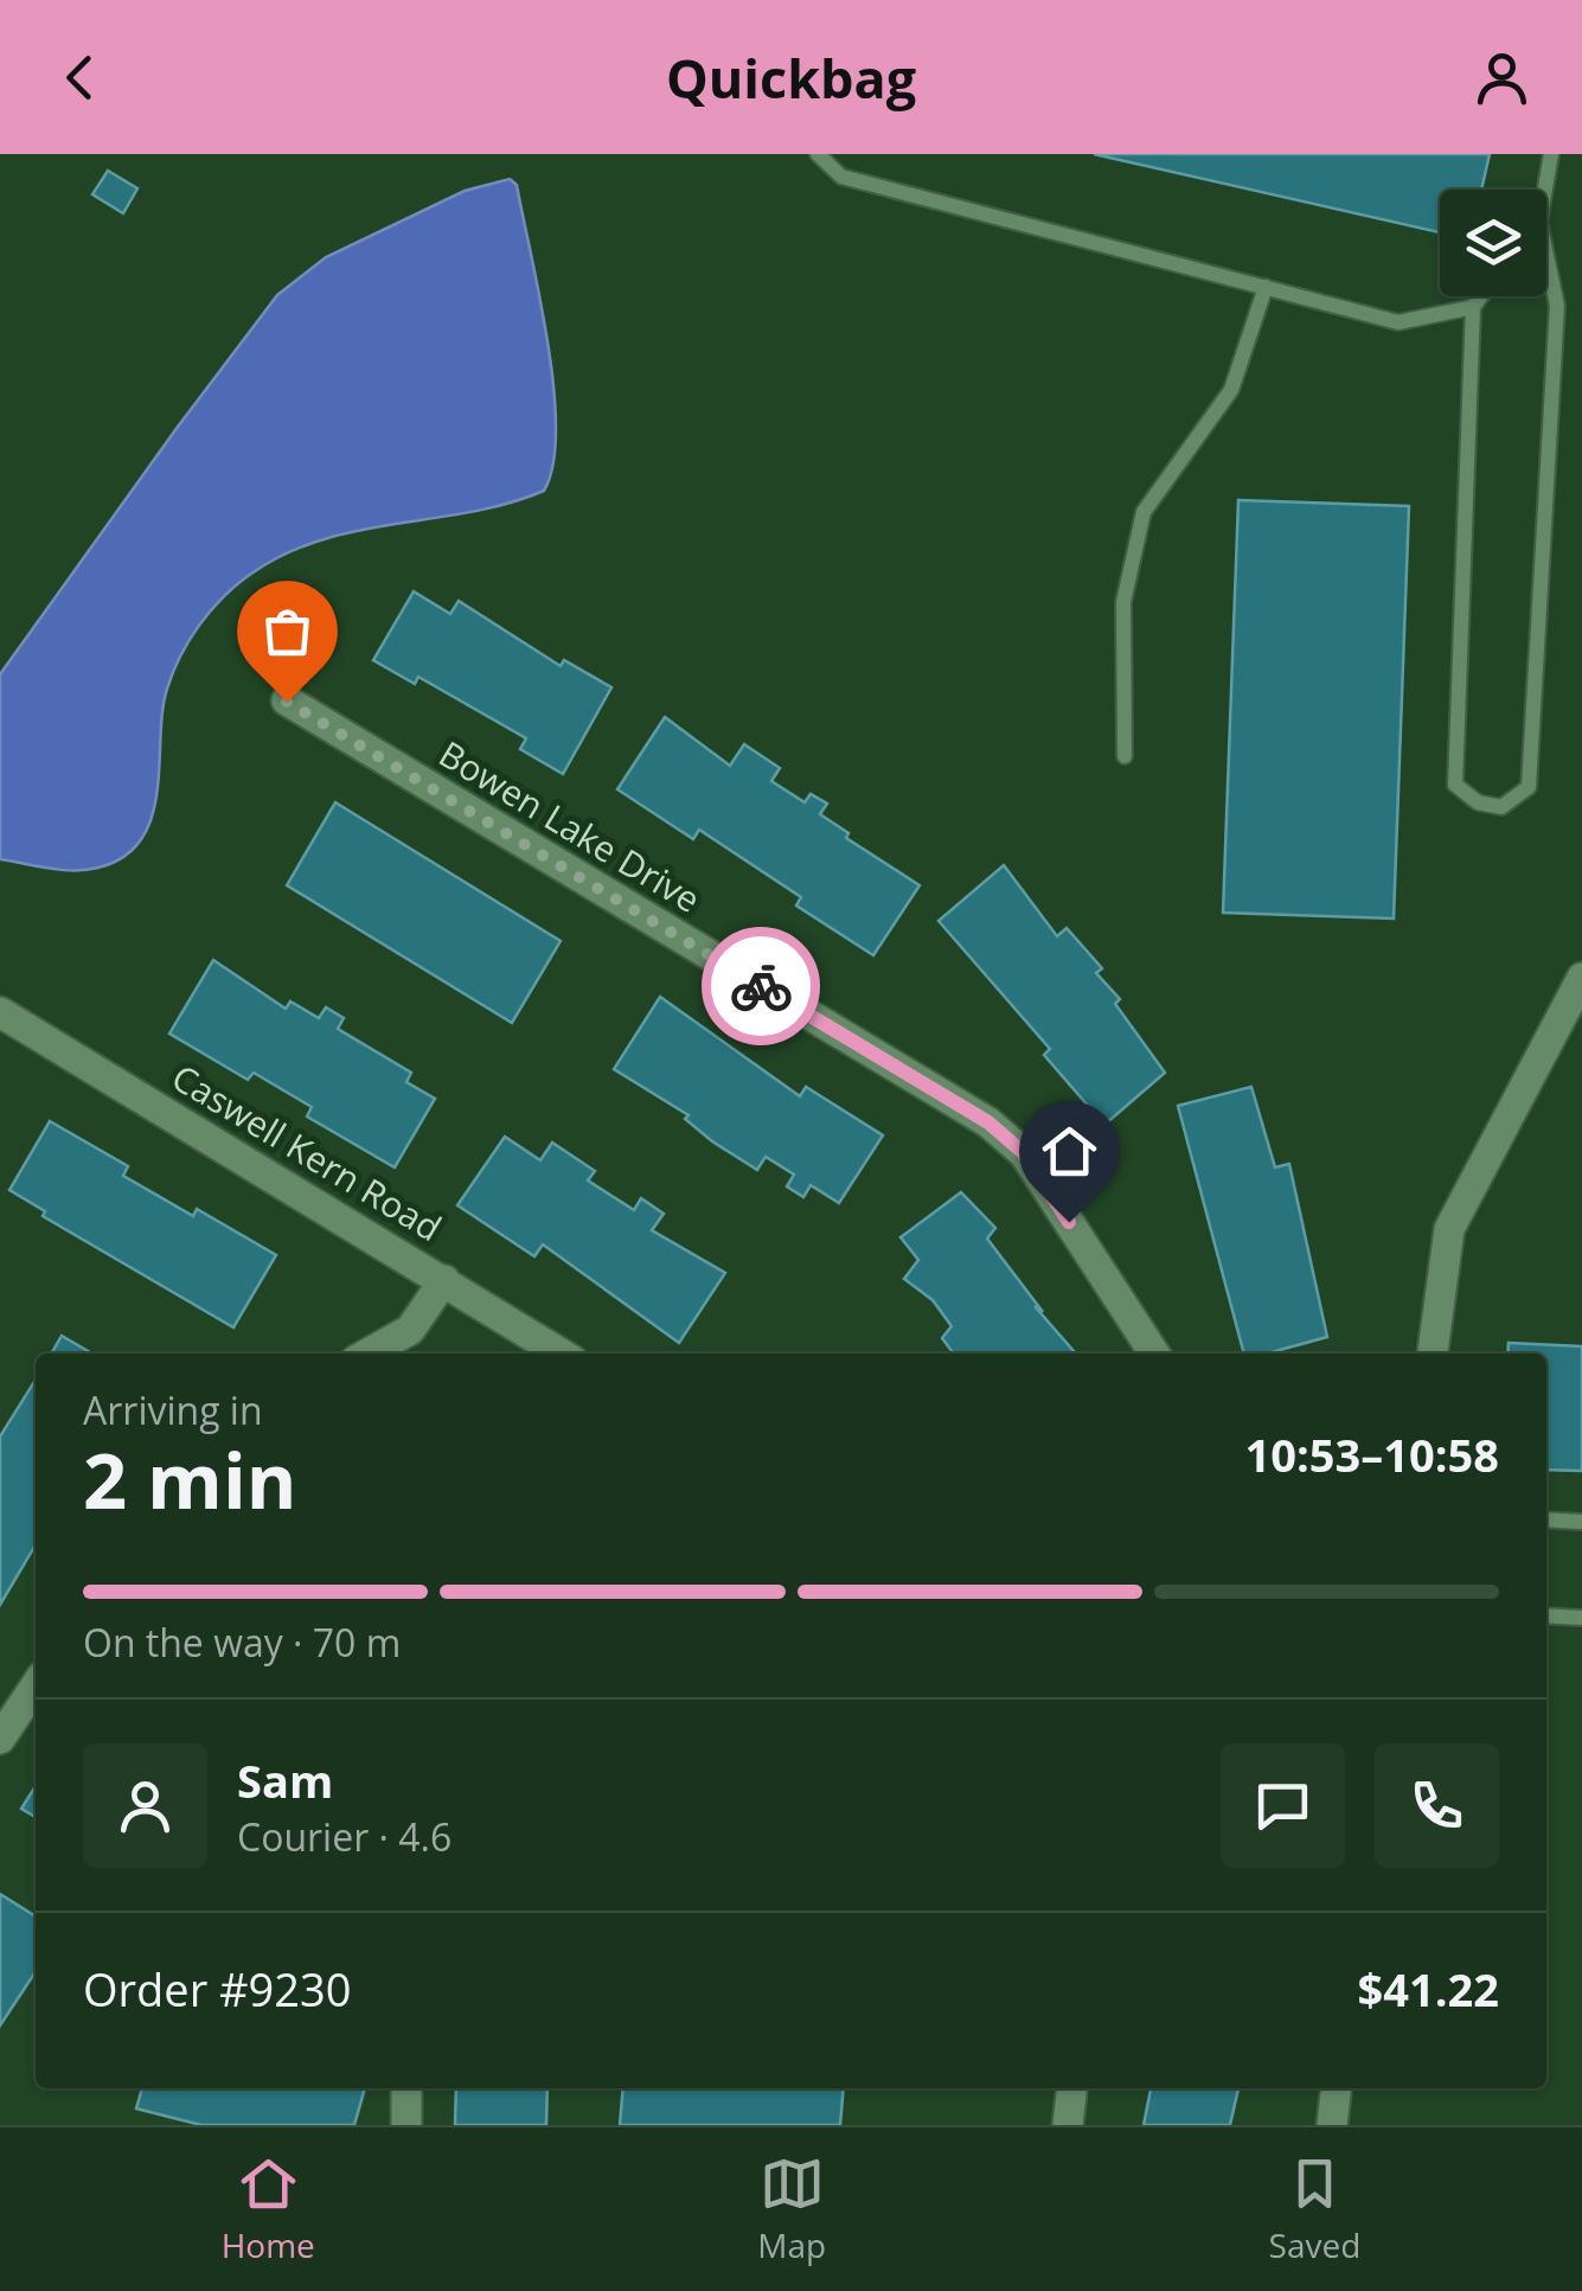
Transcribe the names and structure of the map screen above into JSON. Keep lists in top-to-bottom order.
{
  "streets": {
    "street": ["Bowen Lake Drive", "Caswell Kern Road"]
  },
  "page": {
    "header": "Quickbag",
    "heading": ["2 min", "Arriving in", "10:53–10:58"],
    "panel": [
      "Sam",
      "Courier · 4.6",
      "Order #9230",
      "$41.22"
    ],
    "bar": "On the way · 70 m",
    "tabs": ["Home", "Map", "Saved"]
  }
}
